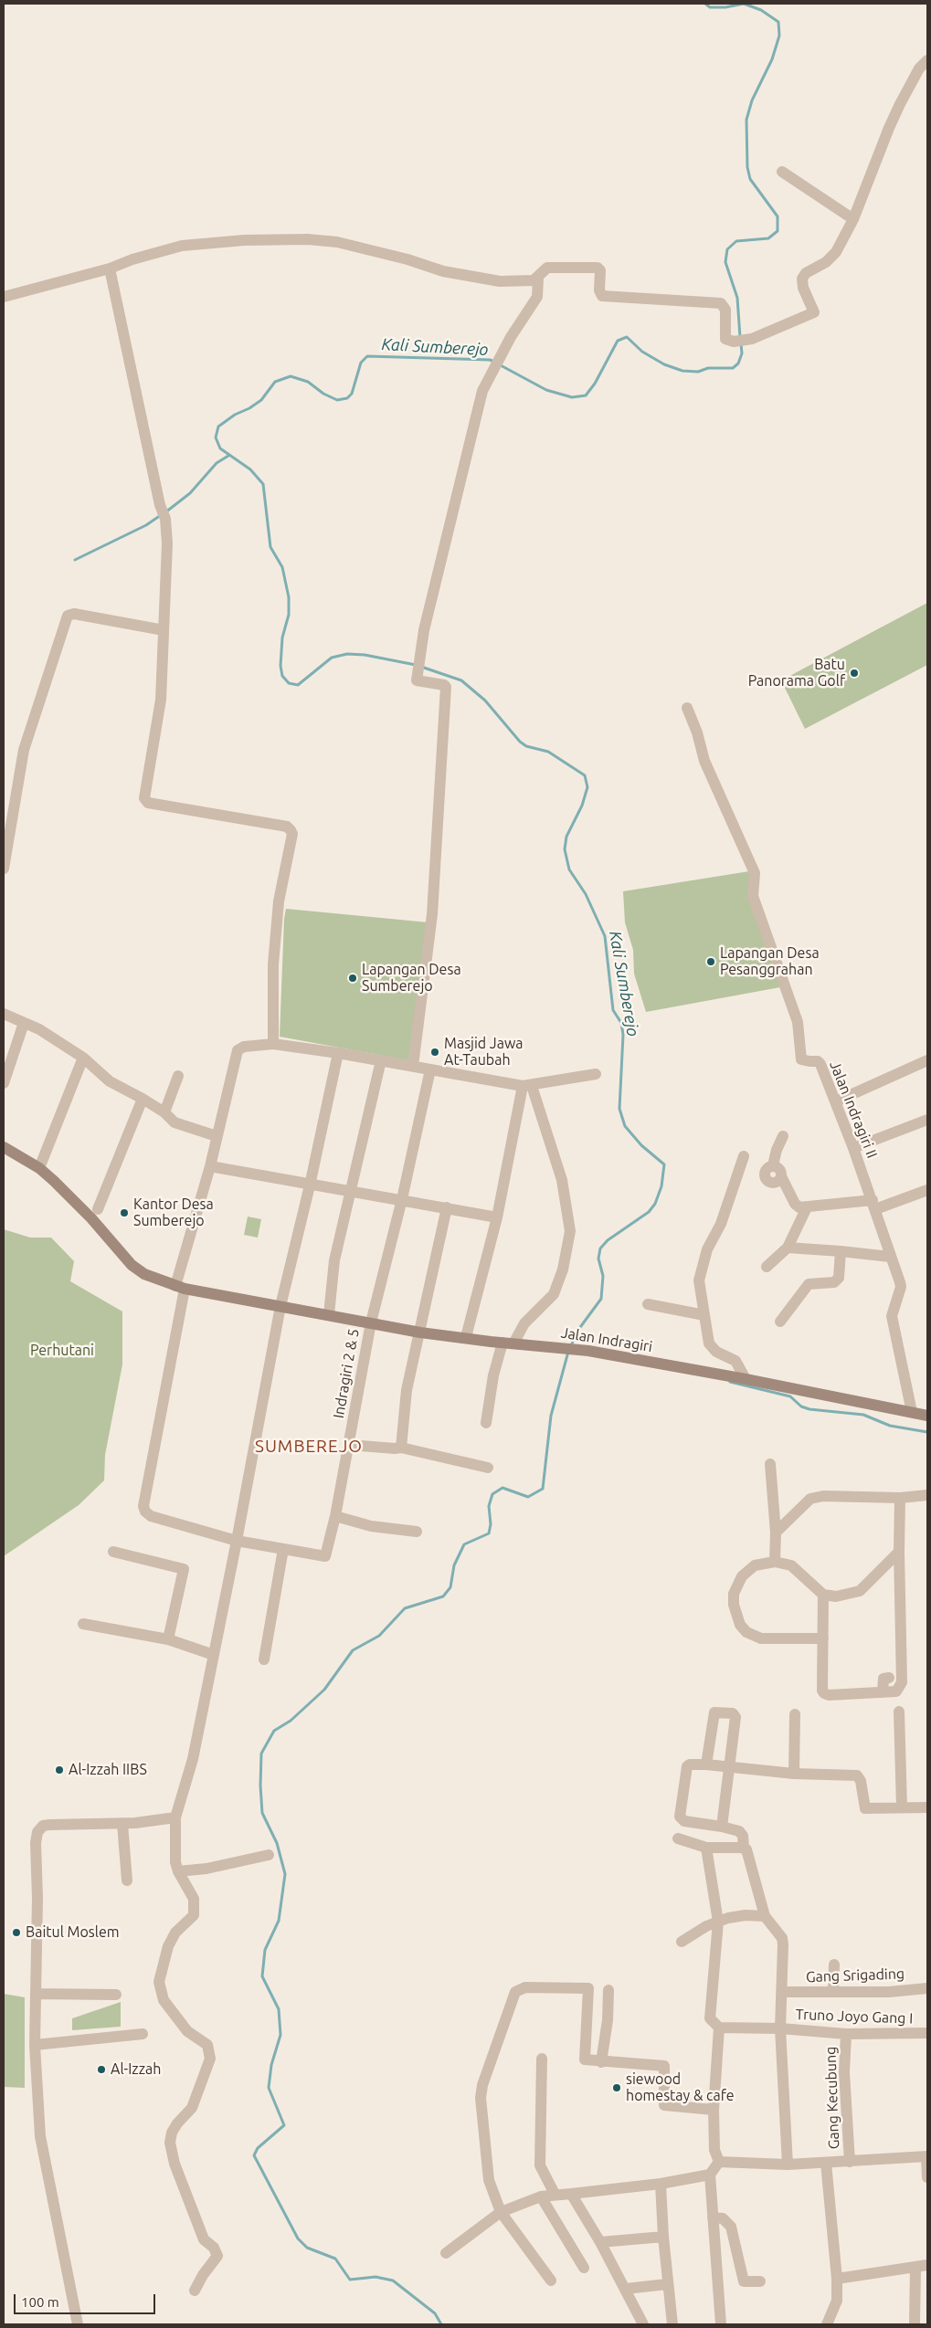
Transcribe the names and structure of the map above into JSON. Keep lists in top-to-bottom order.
{
  "streets": {
    "street": [
      "Jalan Indragiri II",
      "Jalan Indragiri",
      "Indragiri 2 & 5",
      "Gang Srigading",
      "Truno Joyo Gang I",
      "Gang Kecubung"
    ]
  },
  "crossings": [
    ["Jalan Indragiri II", "Jalan Indragiri"],
    ["Jalan Indragiri", "Indragiri 2 & 5"],
    ["Truno Joyo Gang I", "Gang Kecubung"]
  ],
  "districts": ["SUMBEREJO"],
  "water": ["Kali Sumberejo"],
  "parks": ["Perhutani"],
  "places": [
    "Batu Panorama Golf",
    "Lapangan Desa Pesanggrahan",
    "Lapangan Desa Sumberejo",
    "Masjid Jawa At-Taubah",
    "Kantor Desa Sumberejo",
    "Al-Izzah IIBS",
    "Baitul Moslem",
    "Al-Izzah",
    "siewood homestay & cafe"
  ],
  "scale_bar": "100 m"
}
